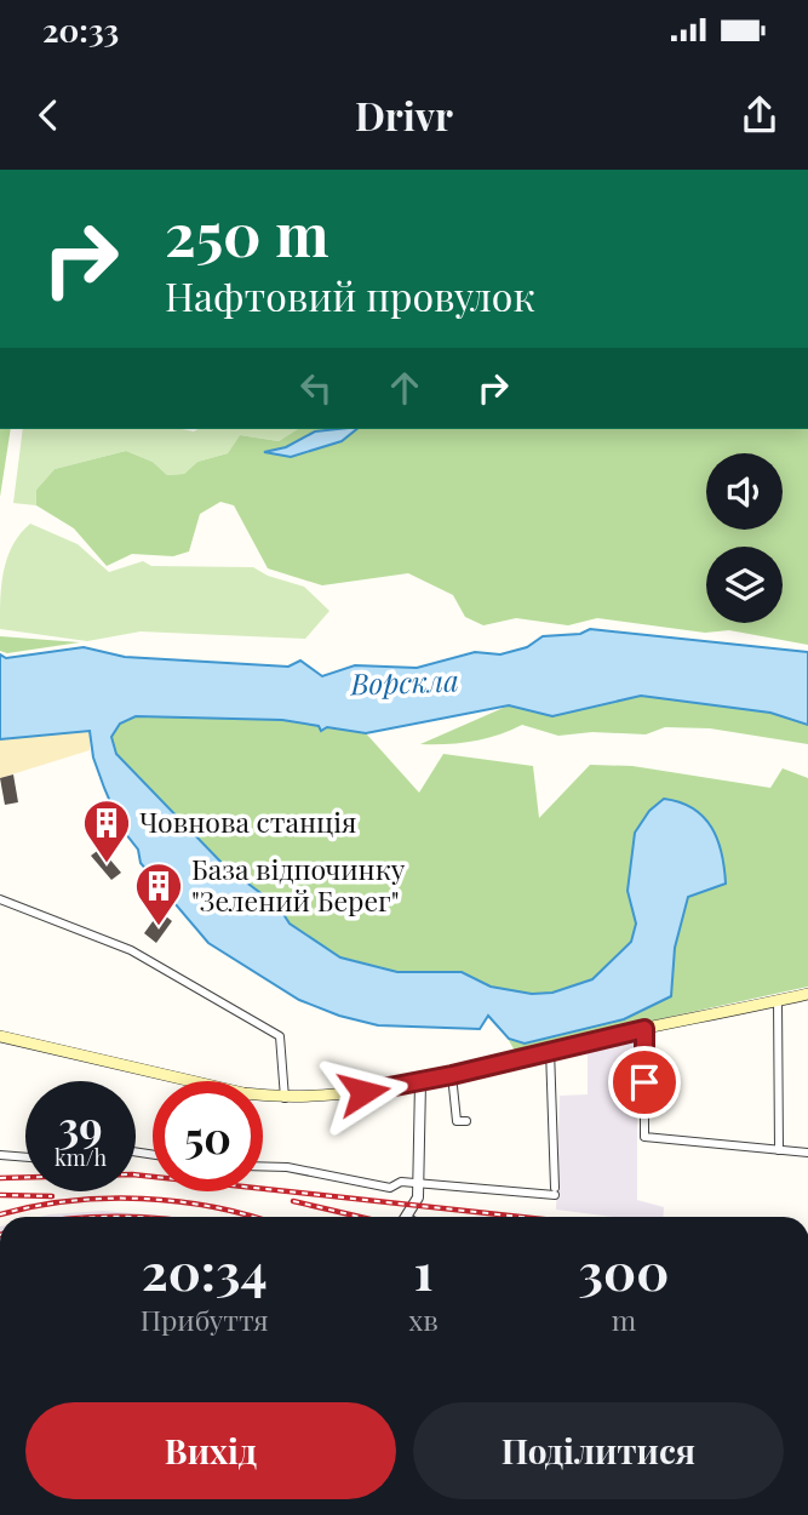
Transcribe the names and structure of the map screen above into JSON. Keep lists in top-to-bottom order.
{
  "water": ["Ворскла"],
  "places": {
    "building": ["Човнова станція", "База відпочинку \"Зелений Берег\""]
  },
  "page": {
    "status": "20:33",
    "header": "Drivr",
    "turn": ["250 m", "Нафтовий провулок"],
    "speed": "39 km/h",
    "limit": "50",
    "eta": [
      "20:34",
      "Прибуття",
      "1",
      "хв",
      "300",
      "m"
    ],
    "buttons": ["Вихід", "Поділитися"]
  }
}
